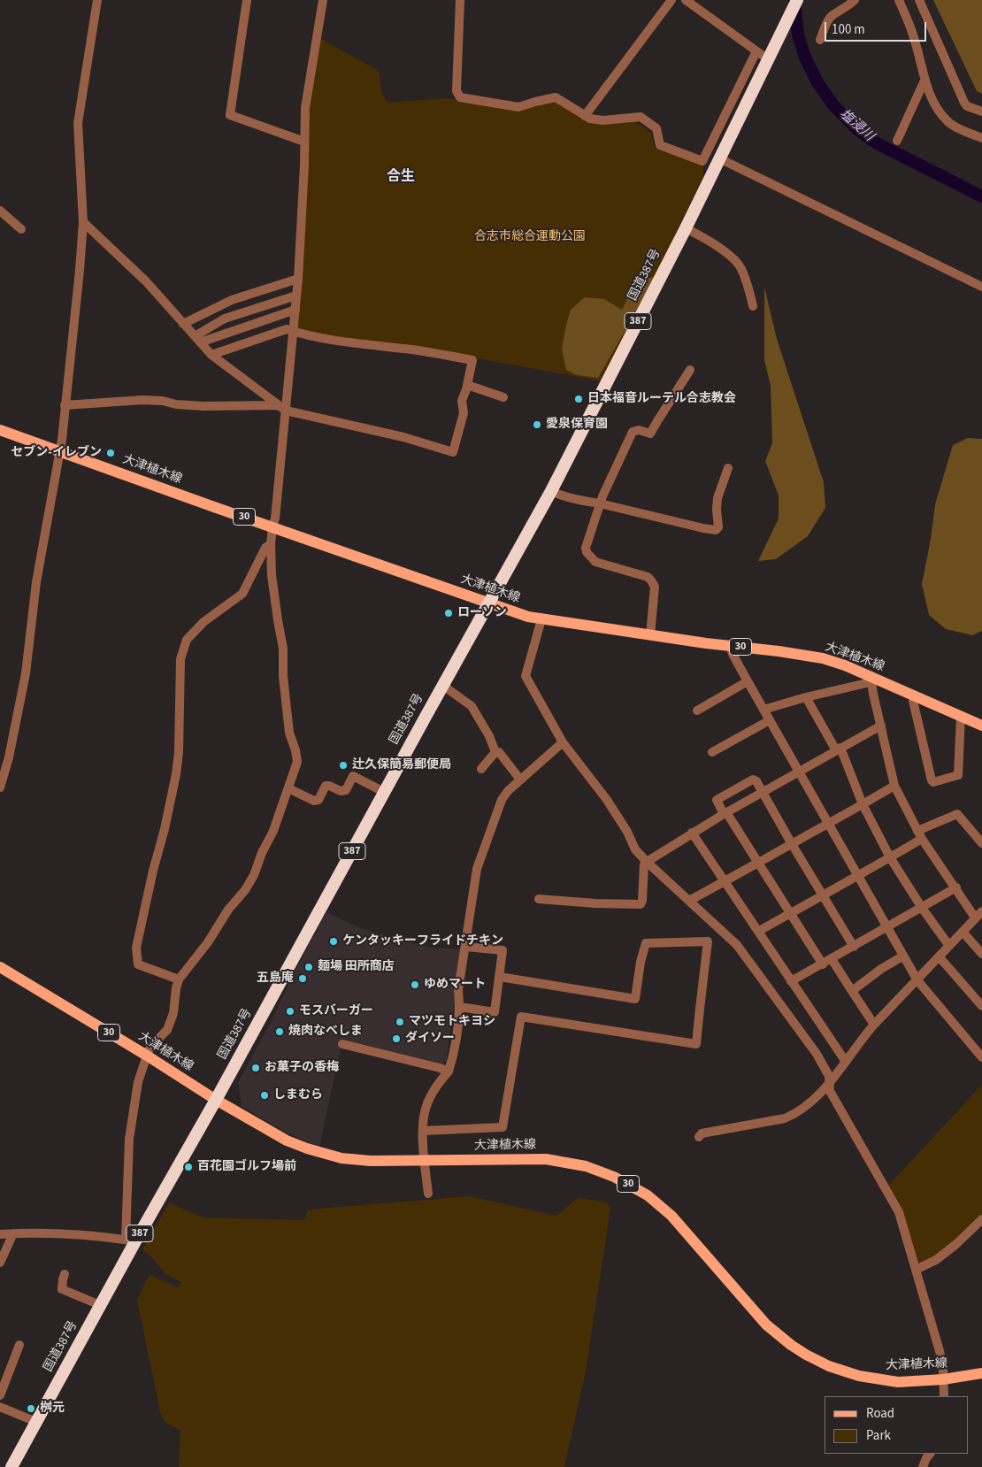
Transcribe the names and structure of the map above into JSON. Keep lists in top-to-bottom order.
{
  "streets": {
    "highway": ["国道387号", "387"],
    "main road": ["大津植木線", "30"]
  },
  "crossings": [
    ["国道387号", "大津植木線"]
  ],
  "districts": ["合生"],
  "water": ["塩浸川"],
  "parks": ["合志市総合運動公園"],
  "places": [
    "日本福音ルーテル合志教会",
    "愛泉保育園",
    "セブン-イレブン",
    "ローソン",
    "辻久保簡易郵便局",
    "ケンタッキーフライドチキン",
    "麺場 田所商店",
    "五島庵",
    "ゆめマート",
    "モスバーガー",
    "マツモトキヨシ",
    "焼肉なべしま",
    "ダイソー",
    "お菓子の香梅",
    "しまむら",
    "百花園ゴルフ場前",
    "桝元"
  ],
  "legend": ["Road", "Park"],
  "scale_bar": "100 m"
}
